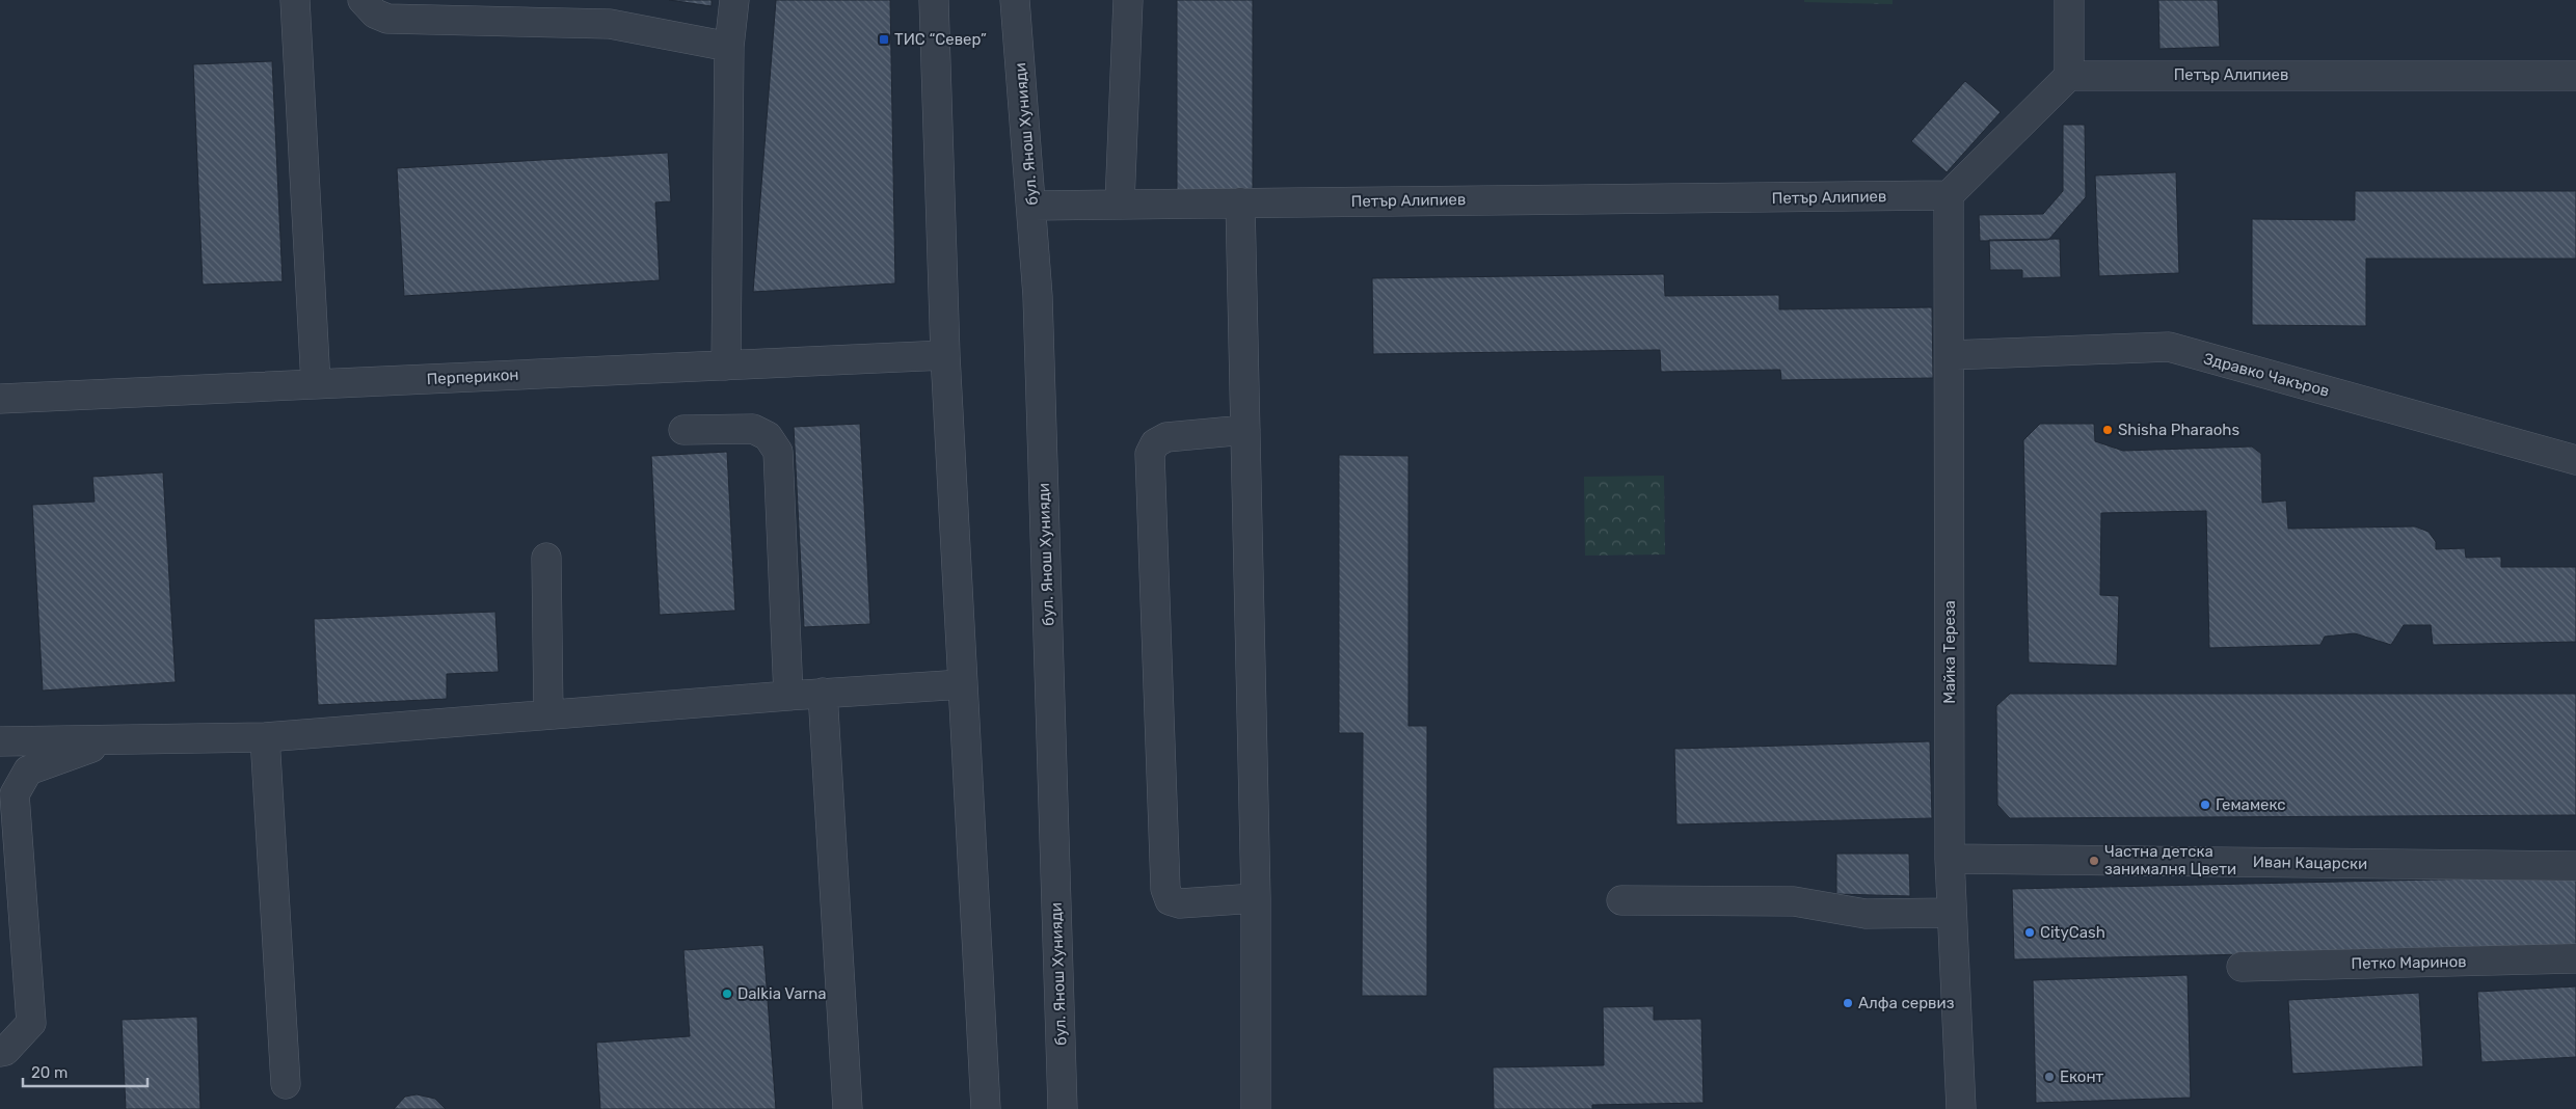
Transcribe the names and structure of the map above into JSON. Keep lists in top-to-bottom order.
{
  "streets": {
    "street": [
      "Петър Алипиев",
      "бул. Янош Хунияди",
      "Здравко Чакъров",
      "Перперикон",
      "Майка Тереза",
      "Иван Кацарски",
      "Петко Маринов"
    ]
  },
  "crossings": [
    ["Петър Алипиев", "бул. Янош Хунияди"],
    ["Петър Алипиев", "Майка Тереза"],
    ["Здравко Чакъров", "Майка Тереза"],
    ["Майка Тереза", "Иван Кацарски"]
  ],
  "places": {
    "transit": ["ТИС “Север”"],
    "other": [
      "Shisha Pharaohs",
      "Гемамекс",
      "Частна детска занималня Цвети",
      "CityCash",
      "Dalkia Varna",
      "Алфа сервиз",
      "Еконт"
    ]
  },
  "scale_bar": "20 m"
}
